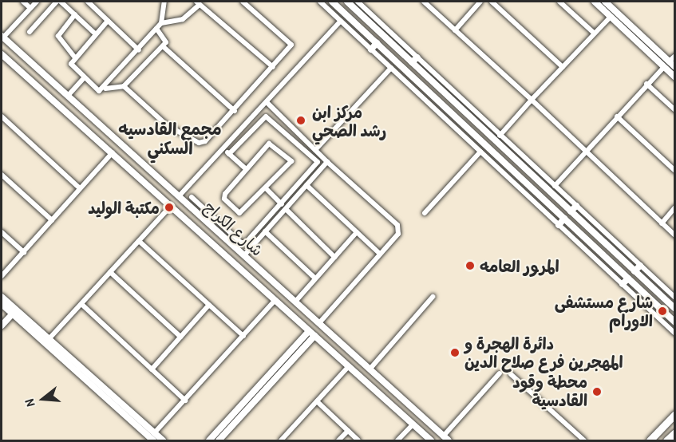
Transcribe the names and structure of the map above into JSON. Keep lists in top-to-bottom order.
{
  "streets": {
    "street": ["شارع الكراج"]
  },
  "districts": ["مجمع القادسيه السكني"],
  "places": [
    "مركز ابن رشد الصحي",
    "مكتبة الوليد",
    "المرور العامه",
    "شارع مستشفى الاورام",
    "دائرة الهجرة و المهجرين فرع صلاح الدين",
    "محطة وقود القادسية"
  ],
  "north": "left"
}
